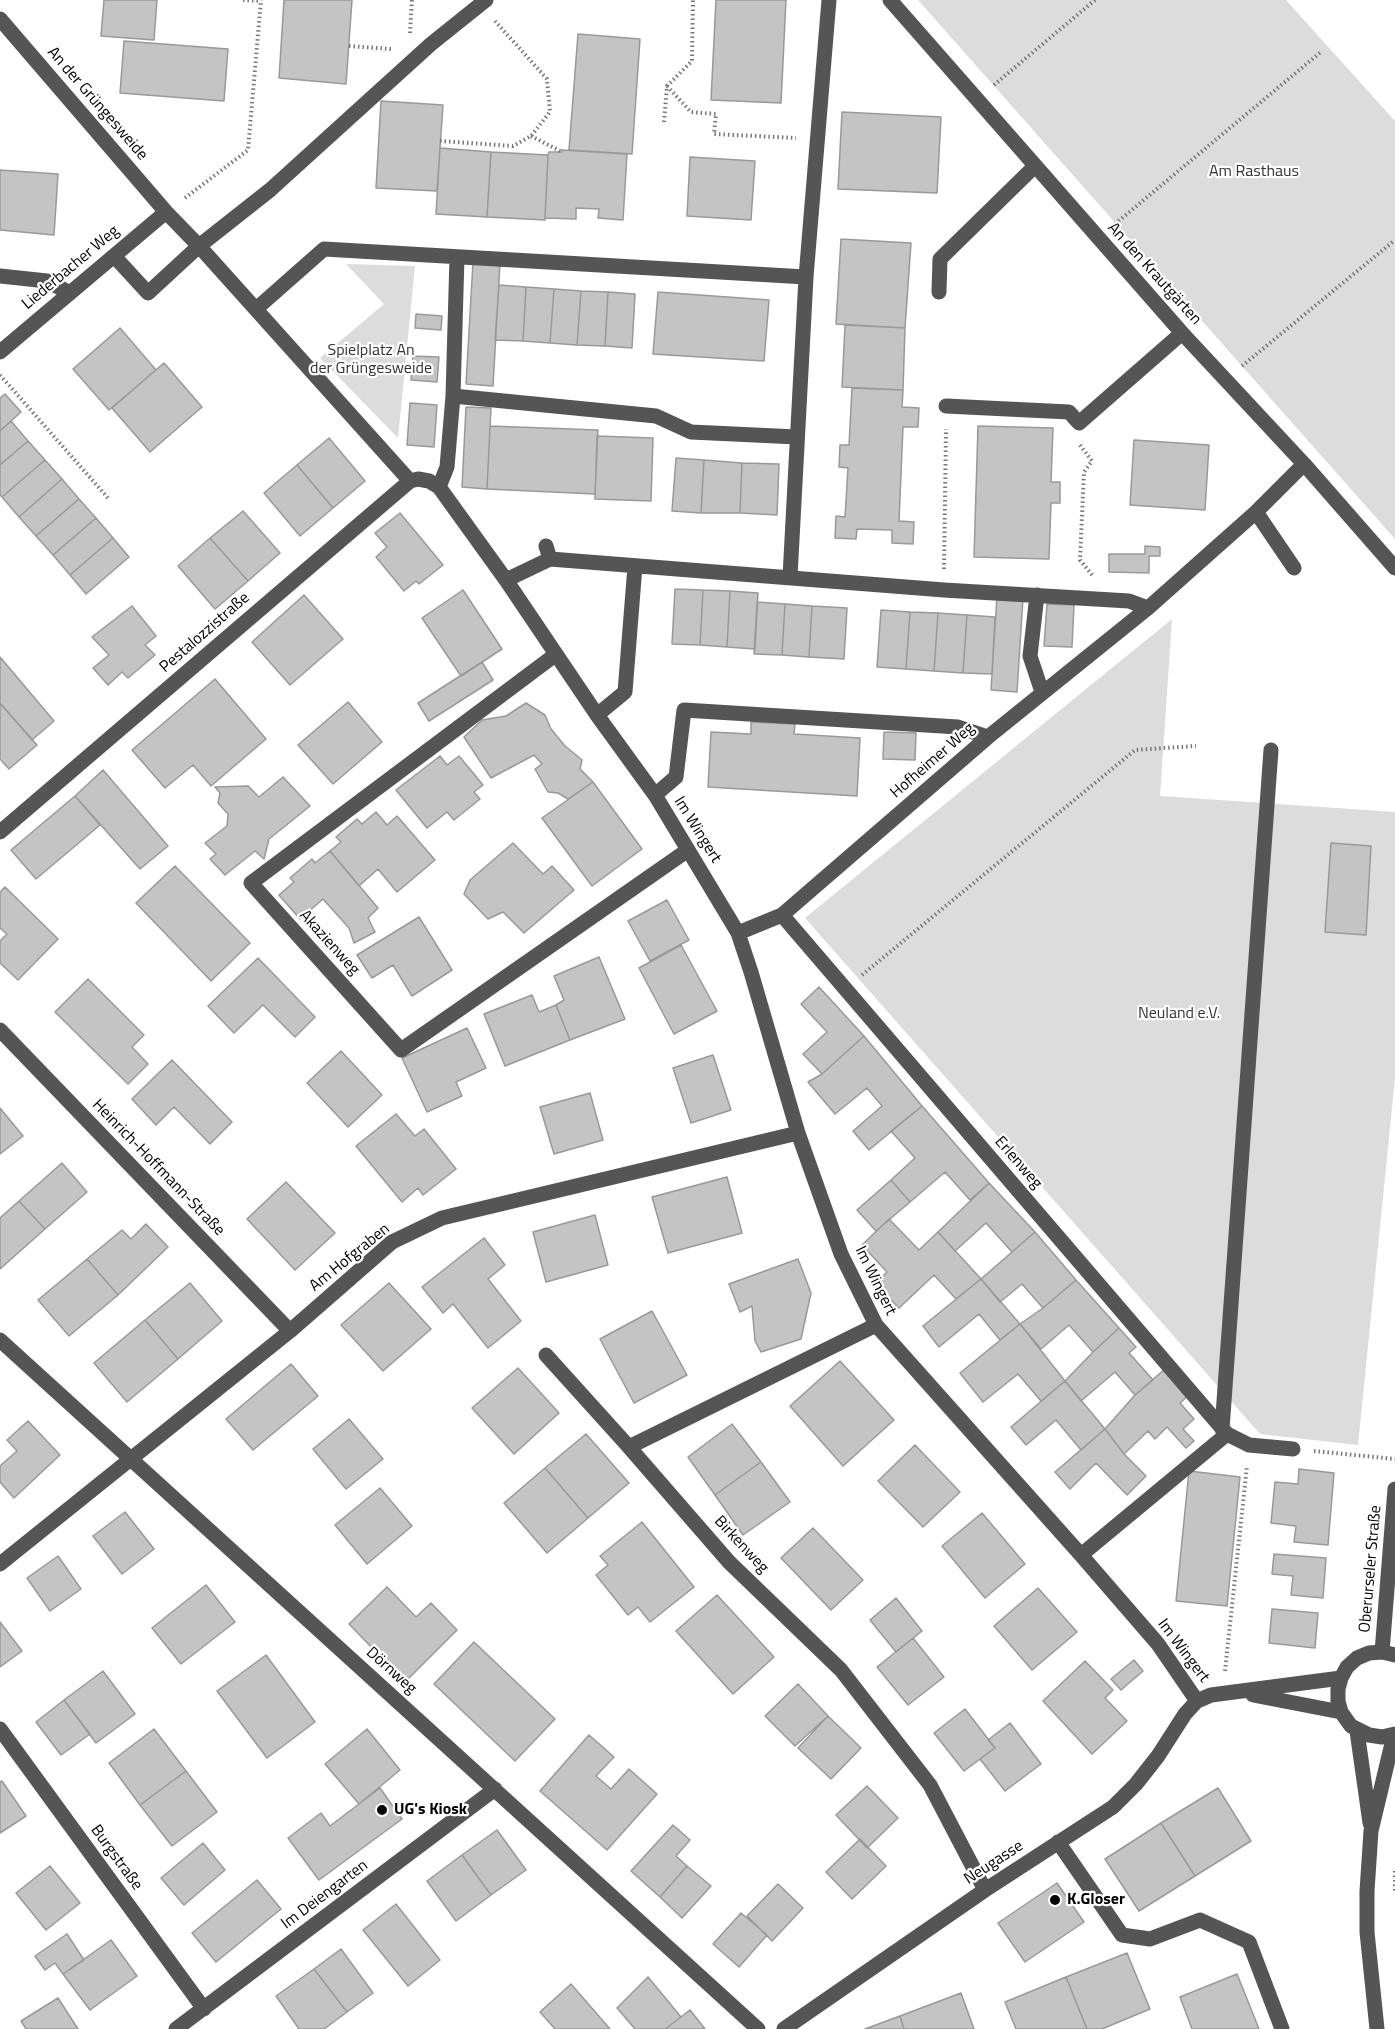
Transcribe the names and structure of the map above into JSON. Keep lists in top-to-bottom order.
{
  "streets": {
    "street": [
      "An der Grüngesweide",
      "Liederbacher Weg",
      "An den Krautgärten",
      "Pestalozzistraße",
      "Hofheimer Weg",
      "Im Wingert",
      "Akazienweg",
      "Erlenweg",
      "Heinrich-Hoffmann-Straße",
      "Am Hofgraben",
      "Birkenweg",
      "Oberurseler Straße",
      "Dörnweg",
      "Burgstraße",
      "Neugasse",
      "Im Deiengarten"
    ]
  },
  "crossings": [
    ["An der Grüngesweide", "Liederbacher Weg"],
    ["An der Grüngesweide", "Pestalozzistraße"],
    ["An den Krautgärten", "Hofheimer Weg"],
    ["Hofheimer Weg", "Im Wingert"],
    ["Hofheimer Weg", "Erlenweg"],
    ["Im Wingert", "Akazienweg"],
    ["Im Wingert", "Am Hofgraben"],
    ["Im Wingert", "Neugasse"],
    ["Heinrich-Hoffmann-Straße", "Am Hofgraben"],
    ["Am Hofgraben", "Dörnweg"],
    ["Birkenweg", "Neugasse"],
    ["Dörnweg", "Im Deiengarten"],
    ["Burgstraße", "Im Deiengarten"]
  ],
  "parks": ["Am Rasthaus", "Spielplatz An der Grüngesweide", "Neuland e.V."],
  "places": ["UG's Kiosk", "K.Gloser"]
}
